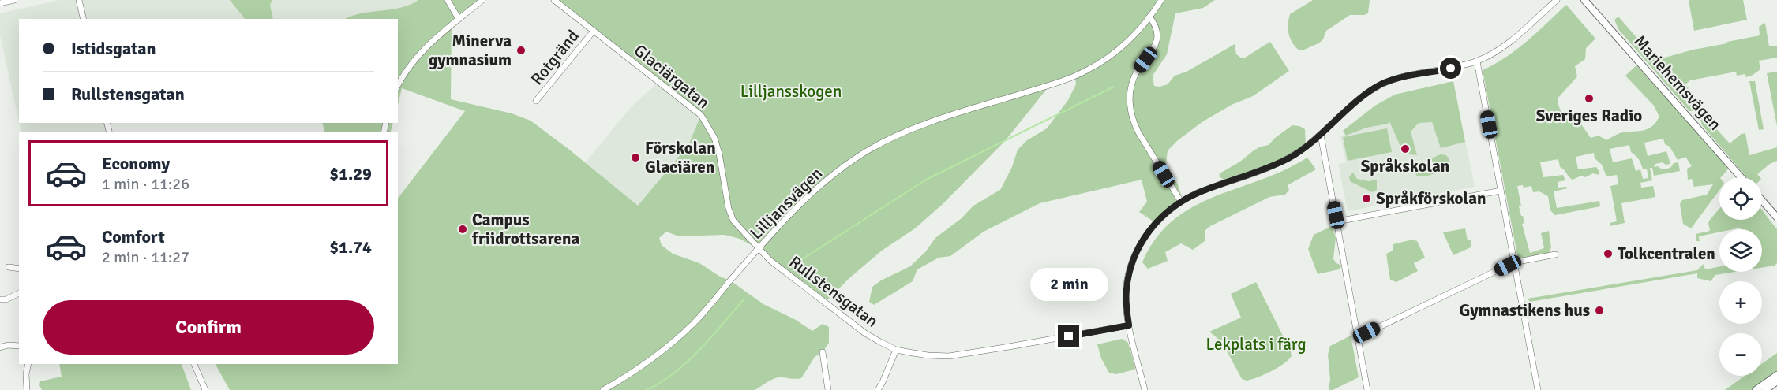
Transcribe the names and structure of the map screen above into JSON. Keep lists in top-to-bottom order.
{
  "streets": {
    "street": [
      "Rotgränd",
      "Glaciärgatan",
      "Mariehemsvägen",
      "Lilljansvägen",
      "Rullstensgatan"
    ]
  },
  "crossings": [
    ["Rotgränd", "Glaciärgatan"],
    ["Glaciärgatan", "Lilljansvägen"],
    ["Glaciärgatan", "Rullstensgatan"],
    ["Lilljansvägen", "Rullstensgatan"]
  ],
  "parks": ["Lilljansskogen", "Lekplats i färg"],
  "places": [
    "Minerva gymnasium",
    "Sveriges Radio",
    "Språkskolan",
    "Förskolan Glaciären",
    "Språkförskolan",
    "Campus friidrottsarena",
    "Tolkcentralen",
    "Gymnastikens hus"
  ],
  "page": {
    "banner": ["Istidsgatan", "Rullstensgatan"],
    "list": [
      {
        "name": "Economy",
        "note": "1 min · 11:26",
        "value": "$1.29"
      },
      {
        "name": "Comfort",
        "note": "2 min · 11:27",
        "value": "$1.74"
      }
    ],
    "map_buttons": ["+", "−"],
    "bubble": "2 min",
    "buttons": "Confirm"
  }
}
